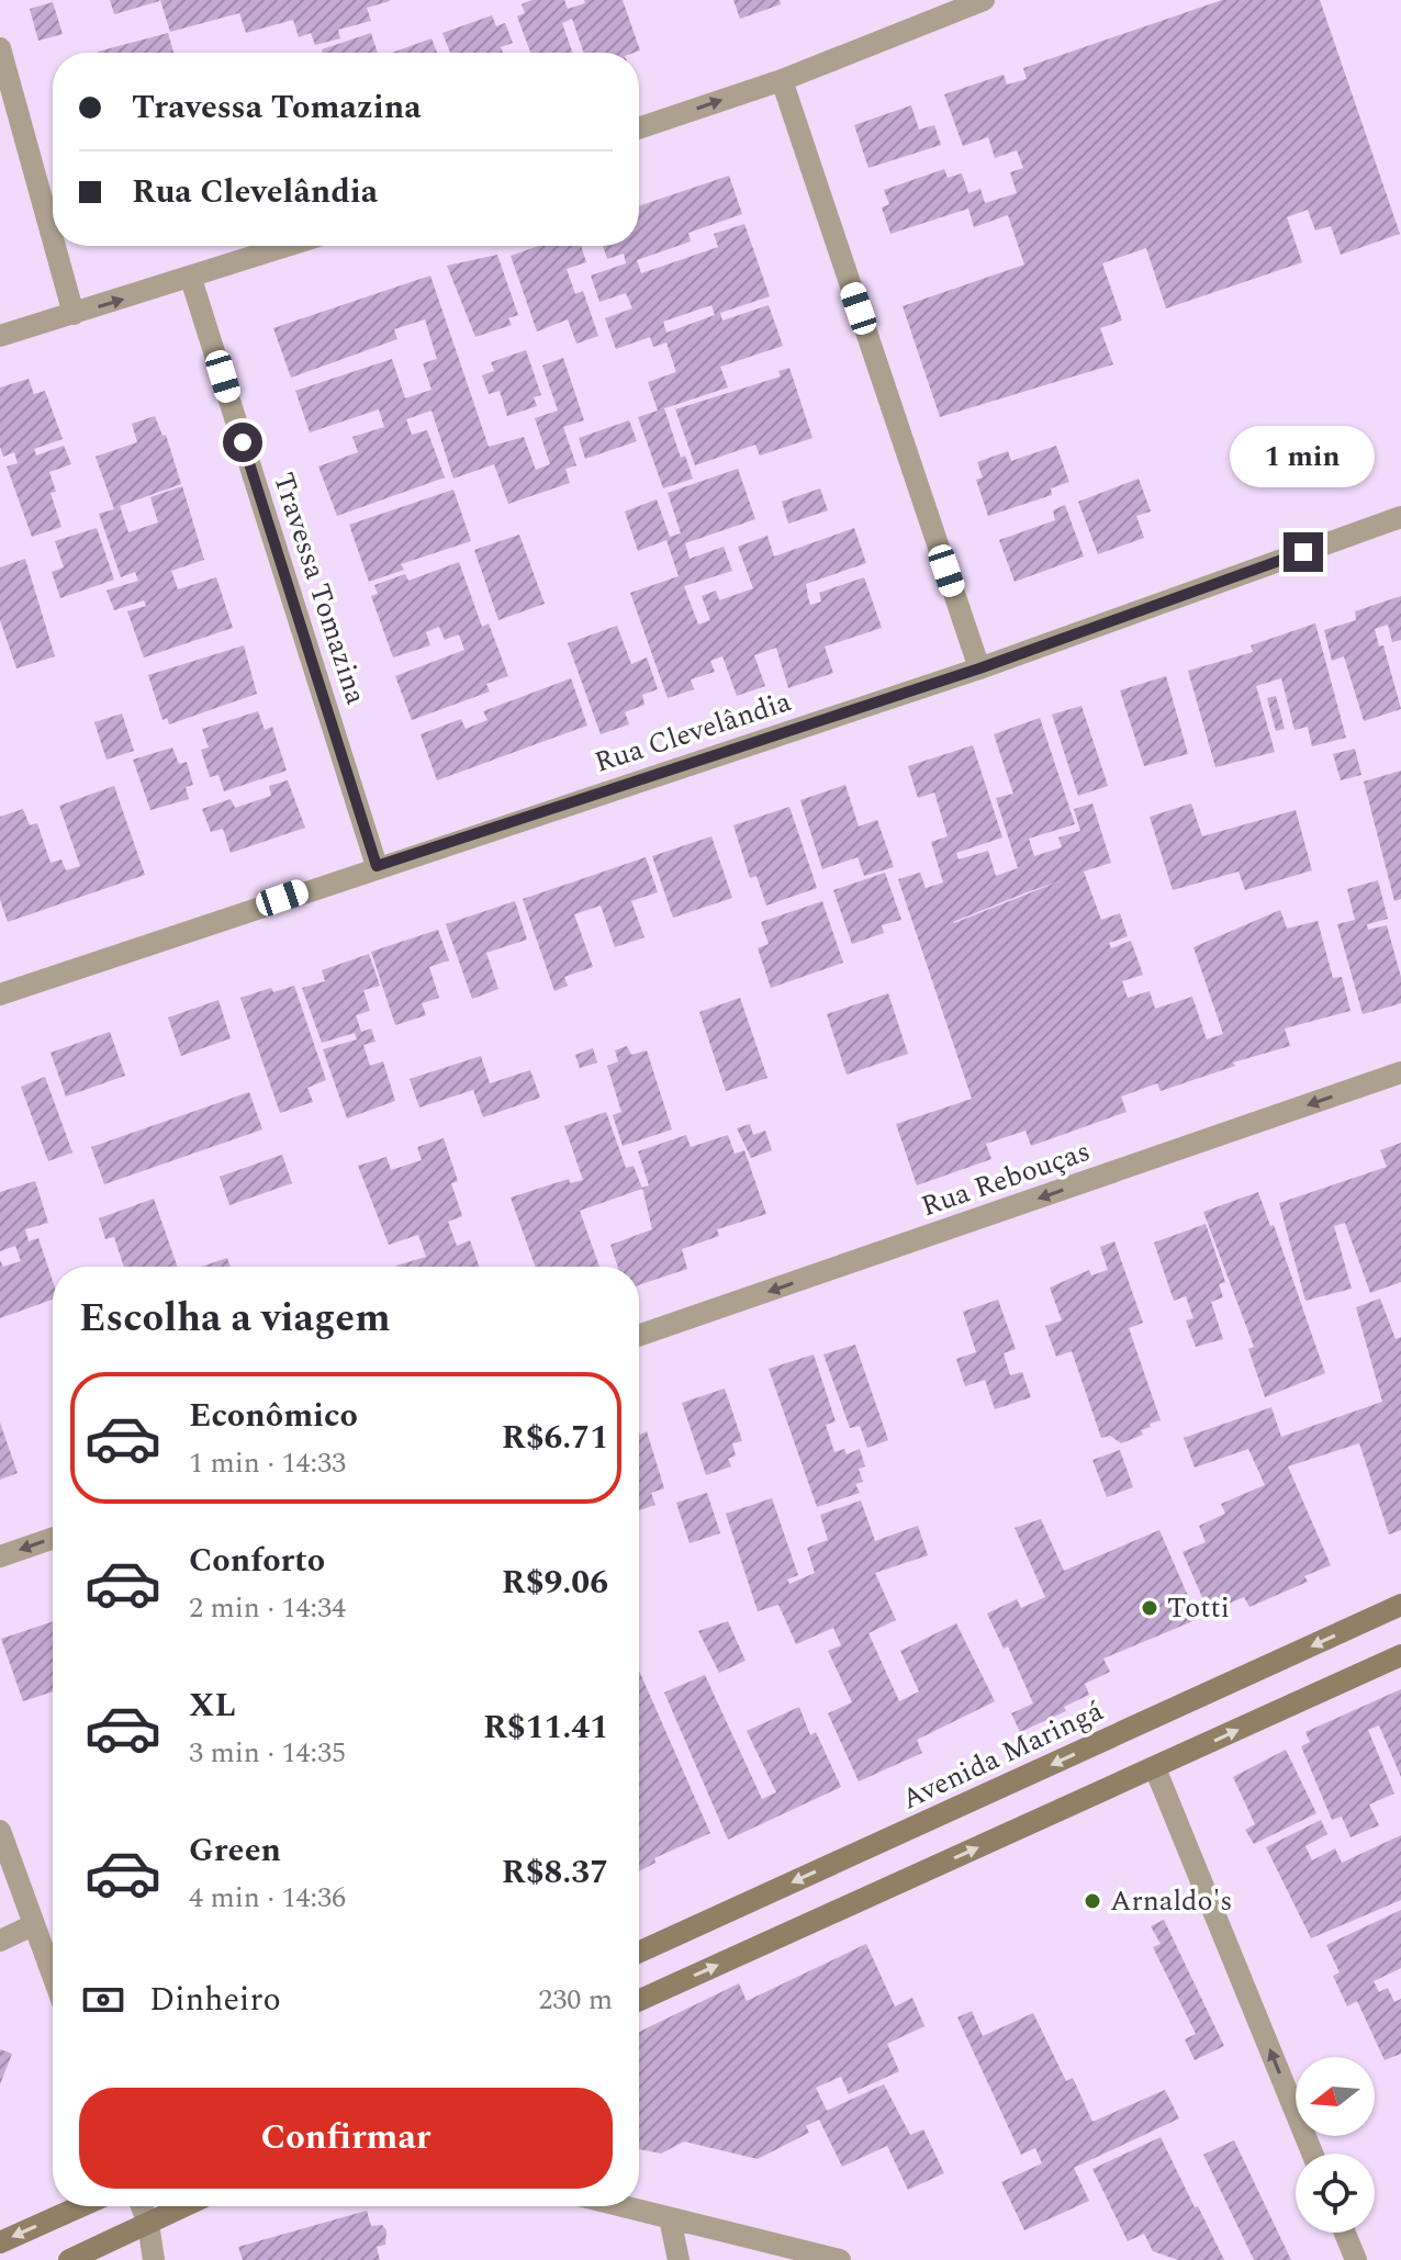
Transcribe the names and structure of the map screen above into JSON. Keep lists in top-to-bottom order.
{
  "streets": {
    "main road": ["Avenida Maringá"],
    "street": ["Travessa Tomazina", "Rua Clevelândia", "Rua Rebouças"]
  },
  "crossings": [
    ["Travessa Tomazina", "Rua Clevelândia"]
  ],
  "one_way": ["Rua Rebouças"],
  "places": ["Totti", "Arnaldo's"],
  "north": "left",
  "page": {
    "banner": ["Travessa Tomazina", "Rua Clevelândia"],
    "bubble": "1 min",
    "heading": "Escolha a viagem",
    "list": [
      {
        "name": "Econômico",
        "note": "1 min · 14:33",
        "value": "R$6.71"
      },
      {
        "name": "Conforto",
        "note": "2 min · 14:34",
        "value": "R$9.06"
      },
      {
        "name": "XL",
        "note": "3 min · 14:35",
        "value": "R$11.41"
      },
      {
        "name": "Green",
        "note": "4 min · 14:36",
        "value": "R$8.37"
      }
    ],
    "pay": ["Dinheiro", "230 m"],
    "buttons": "Confirmar"
  }
}
